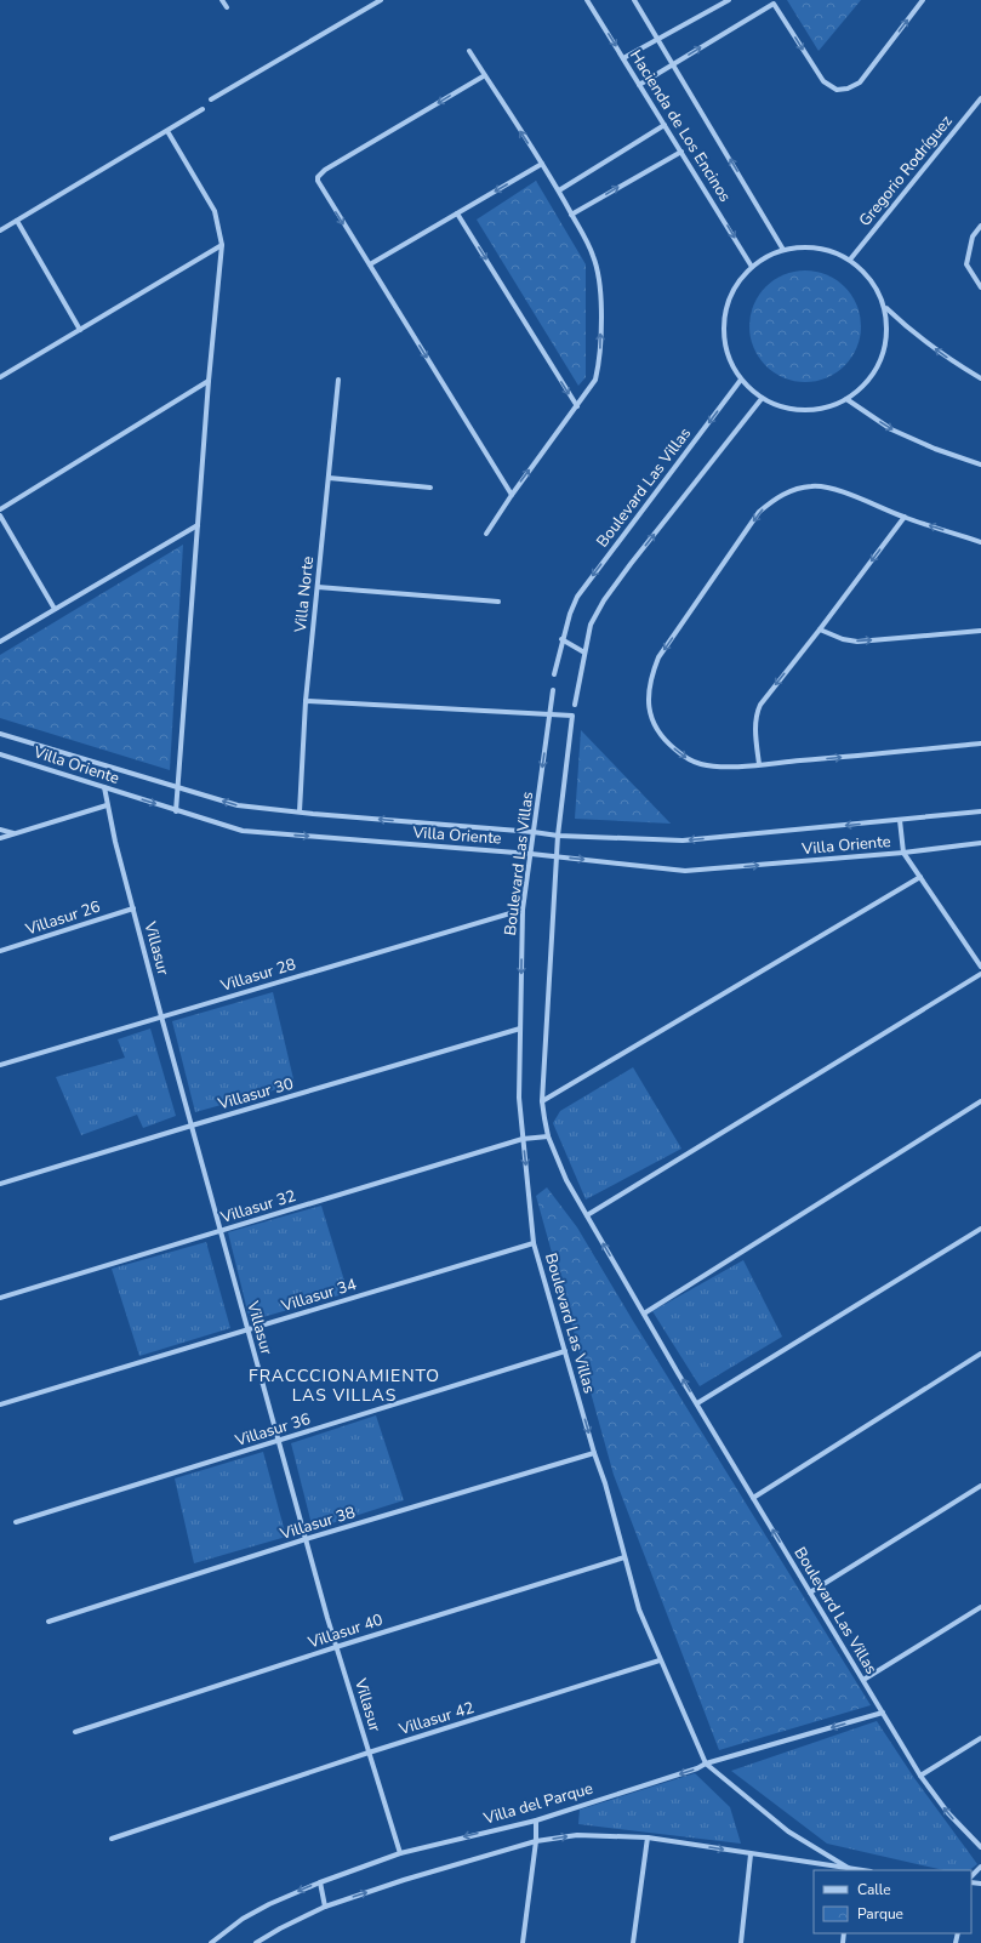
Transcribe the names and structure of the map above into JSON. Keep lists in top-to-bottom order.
{
  "streets": {
    "street": [
      "Hacienda de Los Encinos",
      "Gregorio Rodríguez",
      "Boulevard Las Villas",
      "Villa Norte",
      "Villa Oriente",
      "Villasur 26",
      "Villasur",
      "Villasur 28",
      "Villasur 30",
      "Villasur 32",
      "Villasur 34",
      "Villasur 36",
      "Villasur 38",
      "Villasur 40",
      "Villasur 42",
      "Villa del Parque"
    ]
  },
  "crossings": [
    ["Hacienda de Los Encinos", "Gregorio Rodríguez"],
    ["Hacienda de Los Encinos", "Boulevard Las Villas"],
    ["Gregorio Rodríguez", "Boulevard Las Villas"],
    ["Boulevard Las Villas", "Villa Oriente"],
    ["Boulevard Las Villas", "Villasur 28"],
    ["Boulevard Las Villas", "Villasur 30"],
    ["Boulevard Las Villas", "Villasur 32"],
    ["Boulevard Las Villas", "Villasur 34"],
    ["Boulevard Las Villas", "Villasur 36"],
    ["Boulevard Las Villas", "Villasur 38"],
    ["Boulevard Las Villas", "Villasur 40"],
    ["Boulevard Las Villas", "Villasur 42"],
    ["Boulevard Las Villas", "Villa del Parque"],
    ["Villa Norte", "Villa Oriente"],
    ["Villa Oriente", "Villasur"],
    ["Villasur 26", "Villasur"],
    ["Villasur", "Villasur 28"],
    ["Villasur", "Villasur 30"],
    ["Villasur", "Villasur 32"],
    ["Villasur", "Villasur 34"],
    ["Villasur", "Villasur 36"],
    ["Villasur", "Villasur 38"],
    ["Villasur", "Villasur 40"],
    ["Villasur", "Villasur 42"],
    ["Villasur", "Villa del Parque"]
  ],
  "districts": ["FRACCCIONAMIENTO LAS VILLAS"],
  "legend": ["Calle", "Parque"]
}
